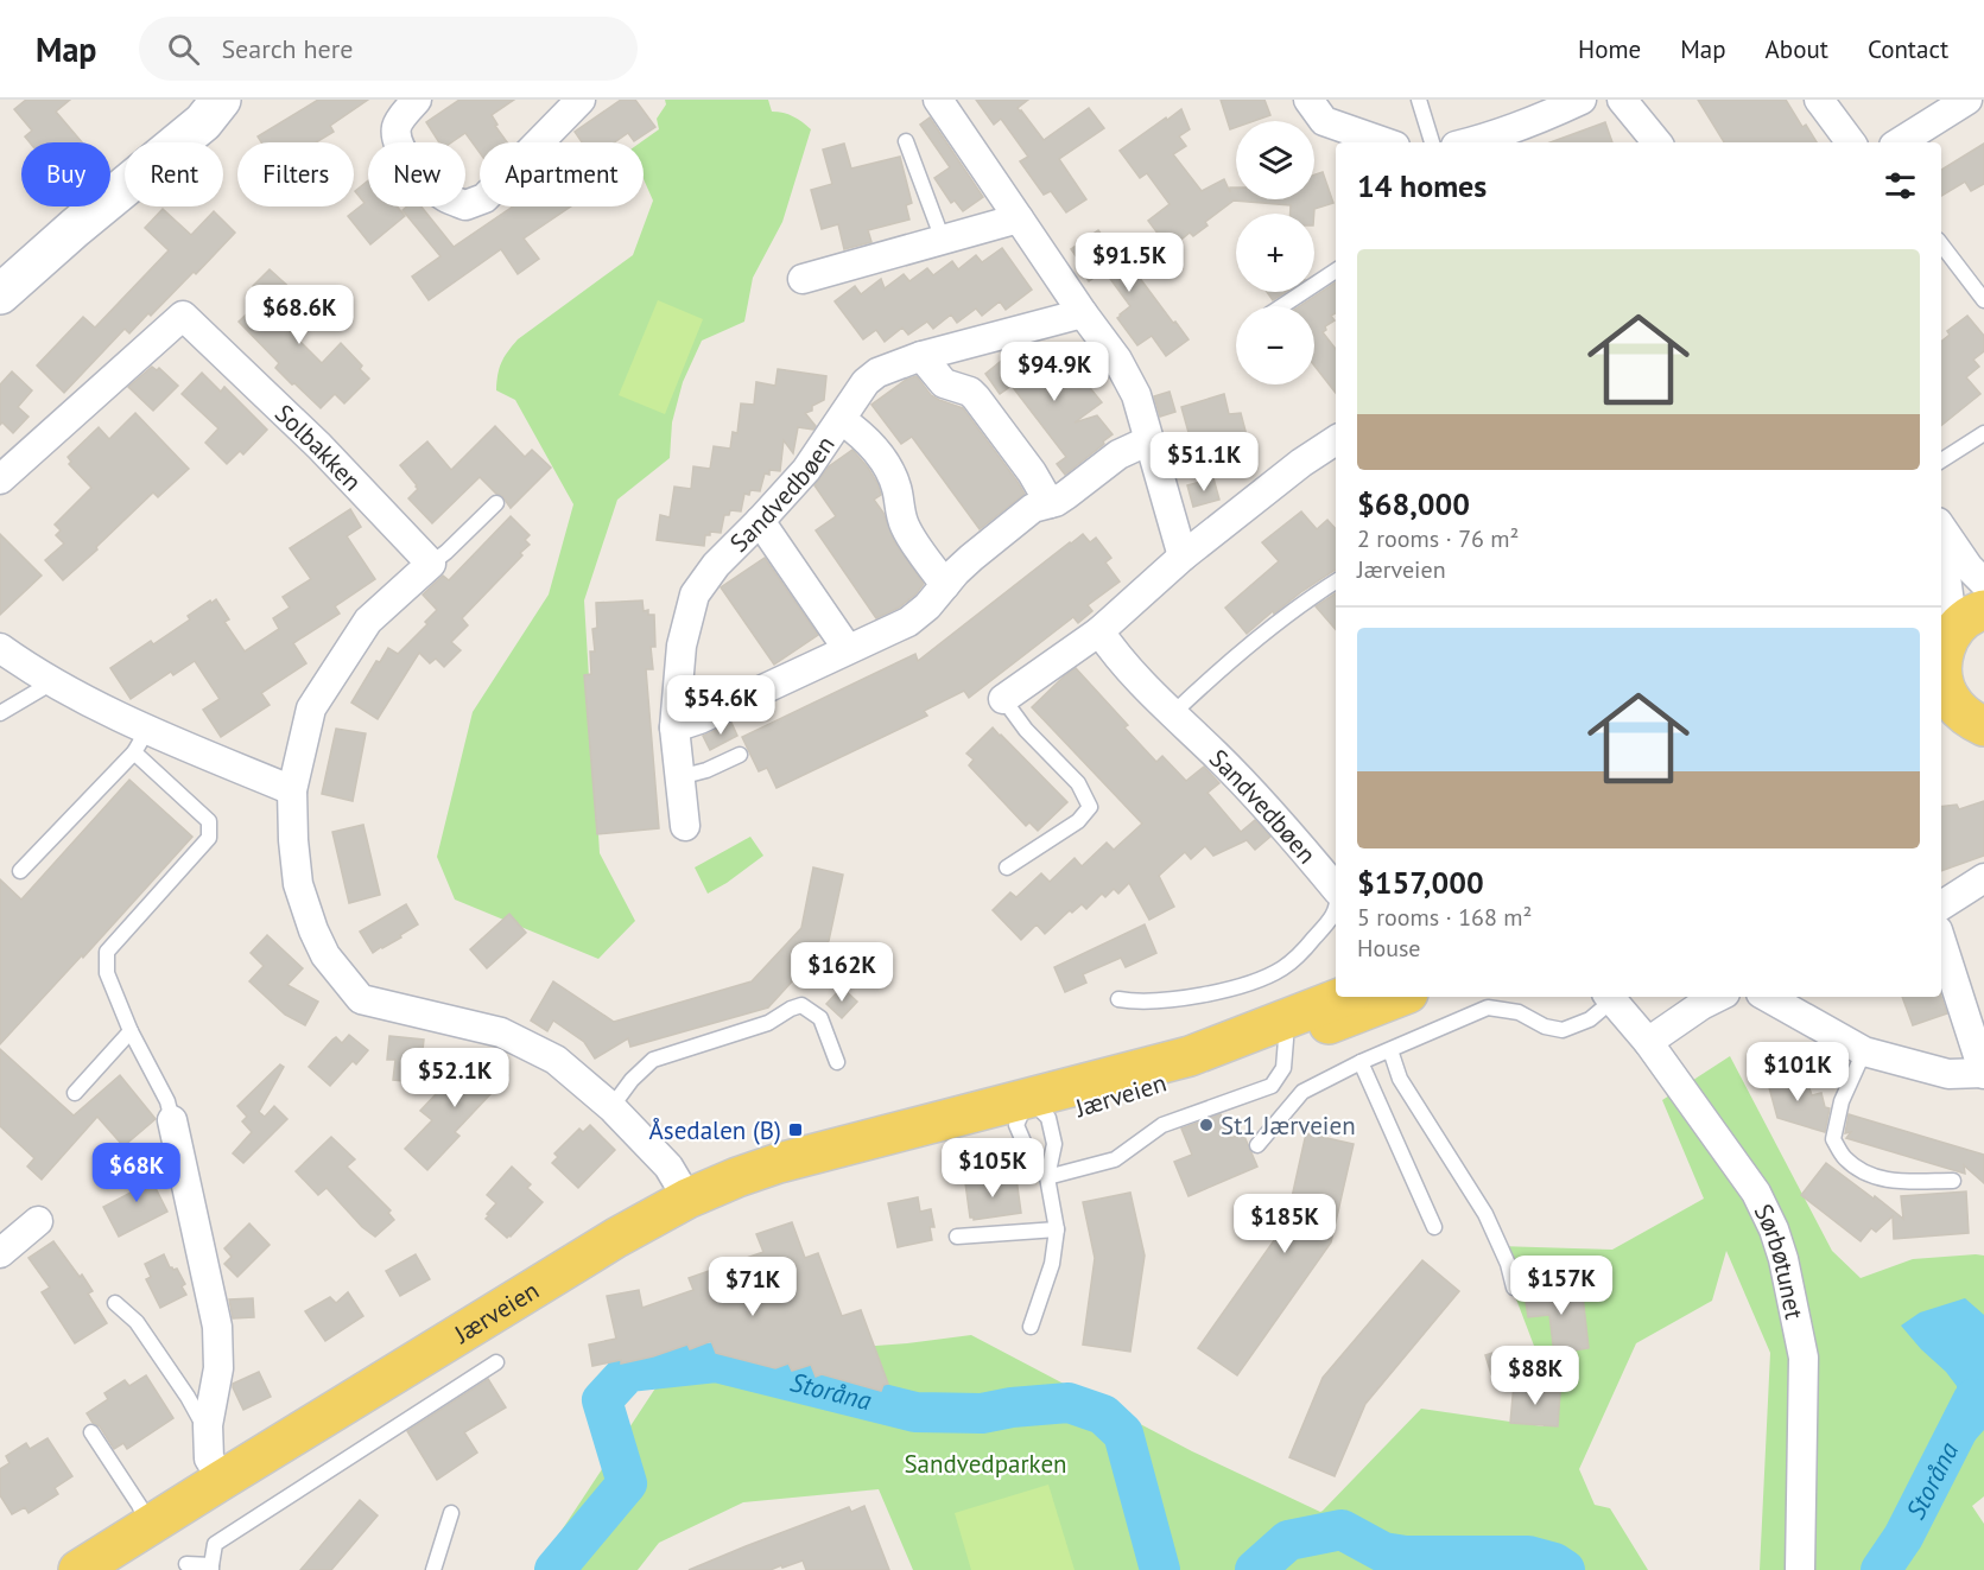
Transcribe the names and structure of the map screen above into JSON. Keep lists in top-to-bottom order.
{
  "streets": {
    "main road": ["Jærveien"],
    "street": ["Solbakken", "Sandvedbøen", "Sørbøtunet"]
  },
  "water": ["Storåna"],
  "parks": ["Sandvedparken"],
  "places": {
    "other": ["St1 Jærveien"],
    "transit": ["Åsedalen (B)"]
  },
  "page": {
    "header": "Map",
    "search": "Search here",
    "nav": [
      "Home",
      "Map",
      "About",
      "Contact"
    ],
    "map_buttons": ["+", "−"],
    "chip": [
      "Buy",
      "Rent",
      "Filters",
      "New",
      "Apartment"
    ],
    "heading": "14 homes",
    "list": [
      {
        "name": "$68,000",
        "note": "2 rooms · 76 m² · Jærveien"
      },
      {
        "name": "$157,000",
        "note": "5 rooms · 168 m² · House"
      }
    ],
    "price": [
      "$91.5K",
      "$68.6K",
      "$94.9K",
      "$51.1K",
      "$54.6K",
      "$162K",
      "$101K",
      "$52.1K",
      "$105K",
      "$68K",
      "$185K",
      "$157K",
      "$71K",
      "$88K"
    ]
  }
}
